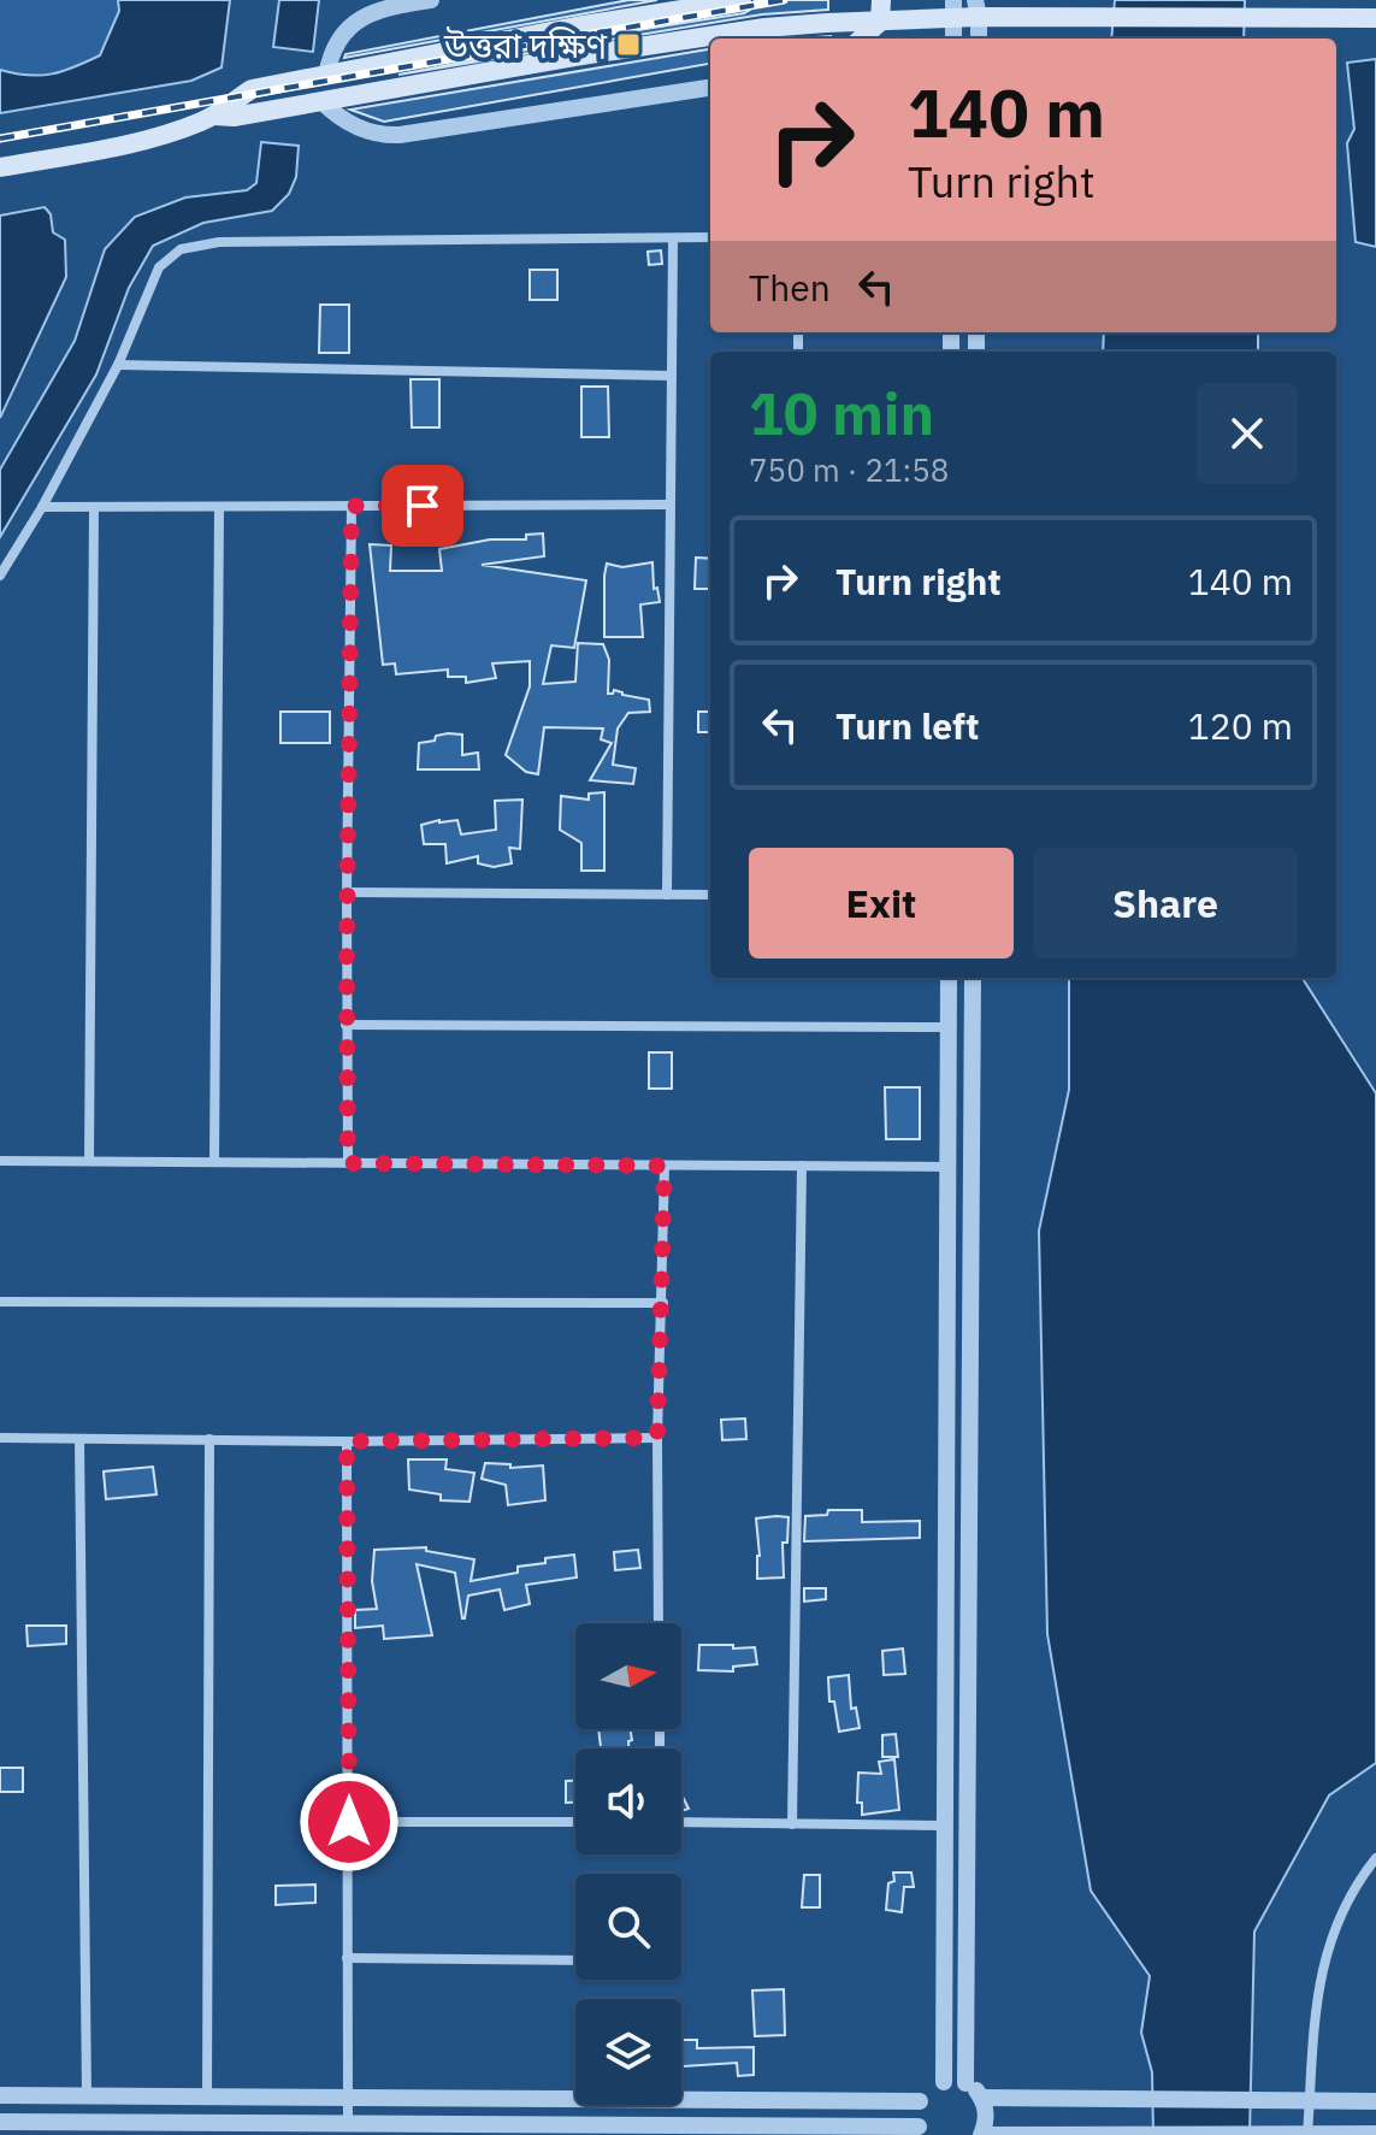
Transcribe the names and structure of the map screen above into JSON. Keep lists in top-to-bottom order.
{
  "places": {
    "transit": ["উত্তরা দক্ষিণ"]
  },
  "north": "right",
  "page": {
    "turn": ["140 m", "Turn right"],
    "then": "Then",
    "heading": ["10 min", "750 m · 21:58"],
    "list": [
      {
        "name": "Turn right",
        "value": "140 m"
      },
      {
        "name": "Turn left",
        "value": "120 m"
      }
    ],
    "buttons": ["Exit", "Share"]
  }
}
